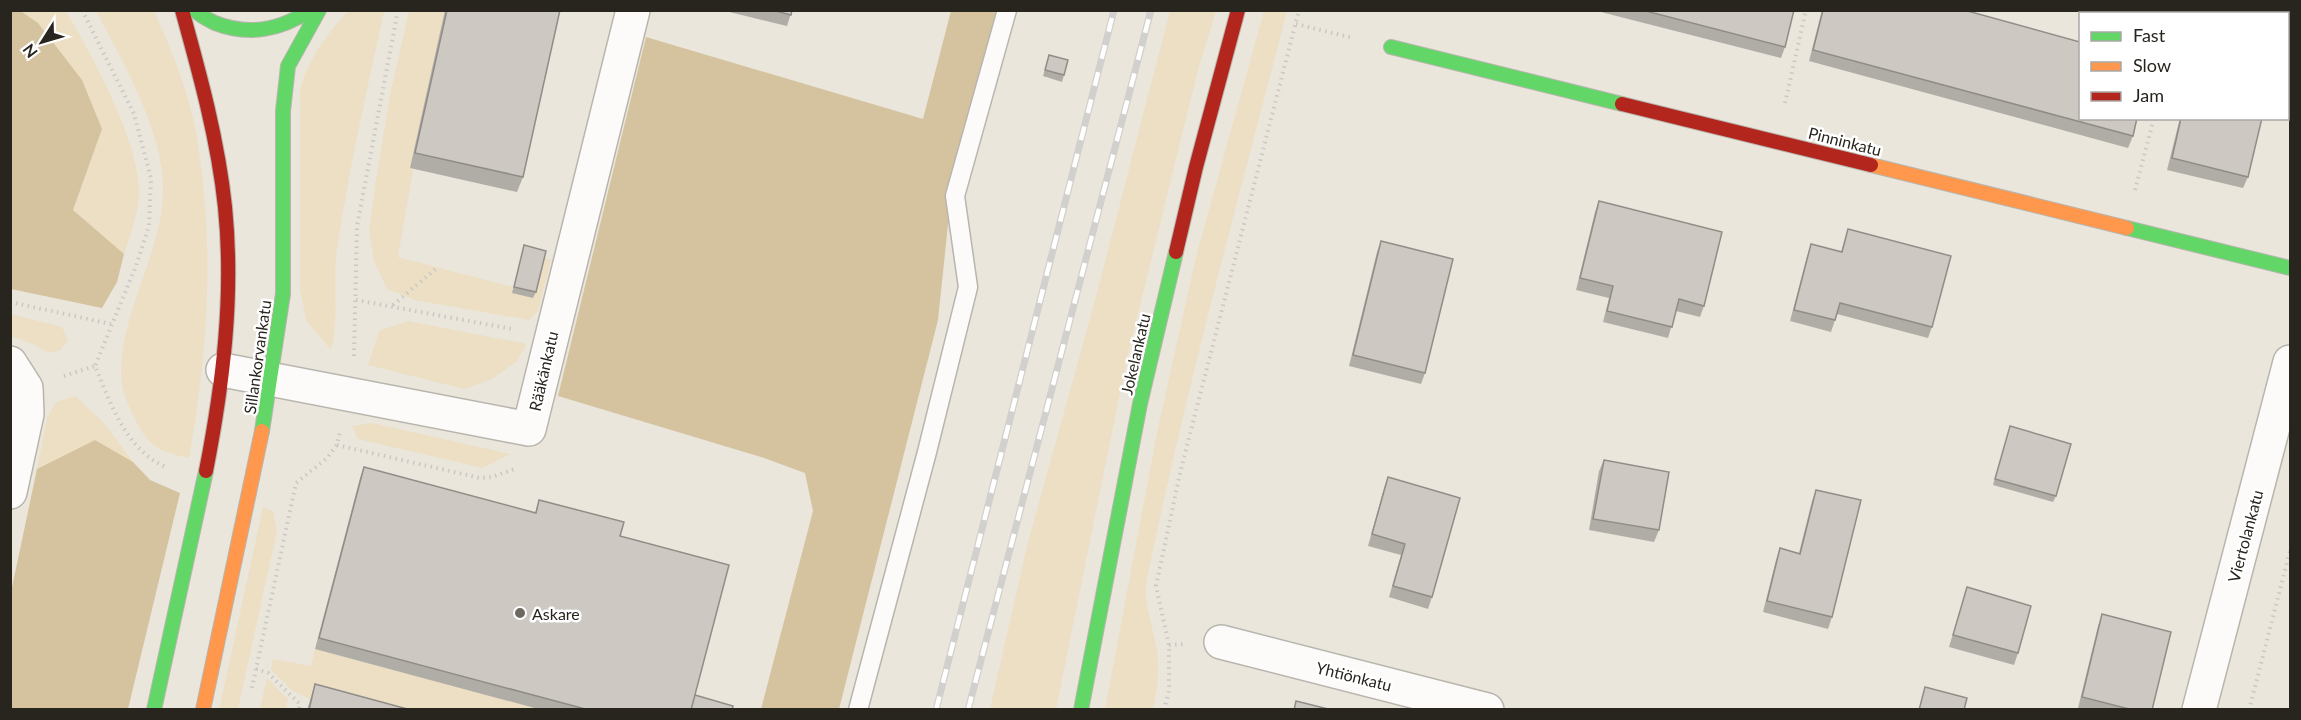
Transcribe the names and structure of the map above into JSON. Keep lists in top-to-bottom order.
{
  "streets": {
    "street": [
      "Pinninkatu",
      "Jokelankatu",
      "Sillankorvankatu",
      "Rääkänkatu",
      "Viertolankatu",
      "Yhtiönkatu"
    ]
  },
  "crossings": [
    ["Sillankorvankatu", "Rääkänkatu"]
  ],
  "places": ["Askare"],
  "legend": ["Fast", "Slow", "Jam"],
  "north": "bottom left"
}
